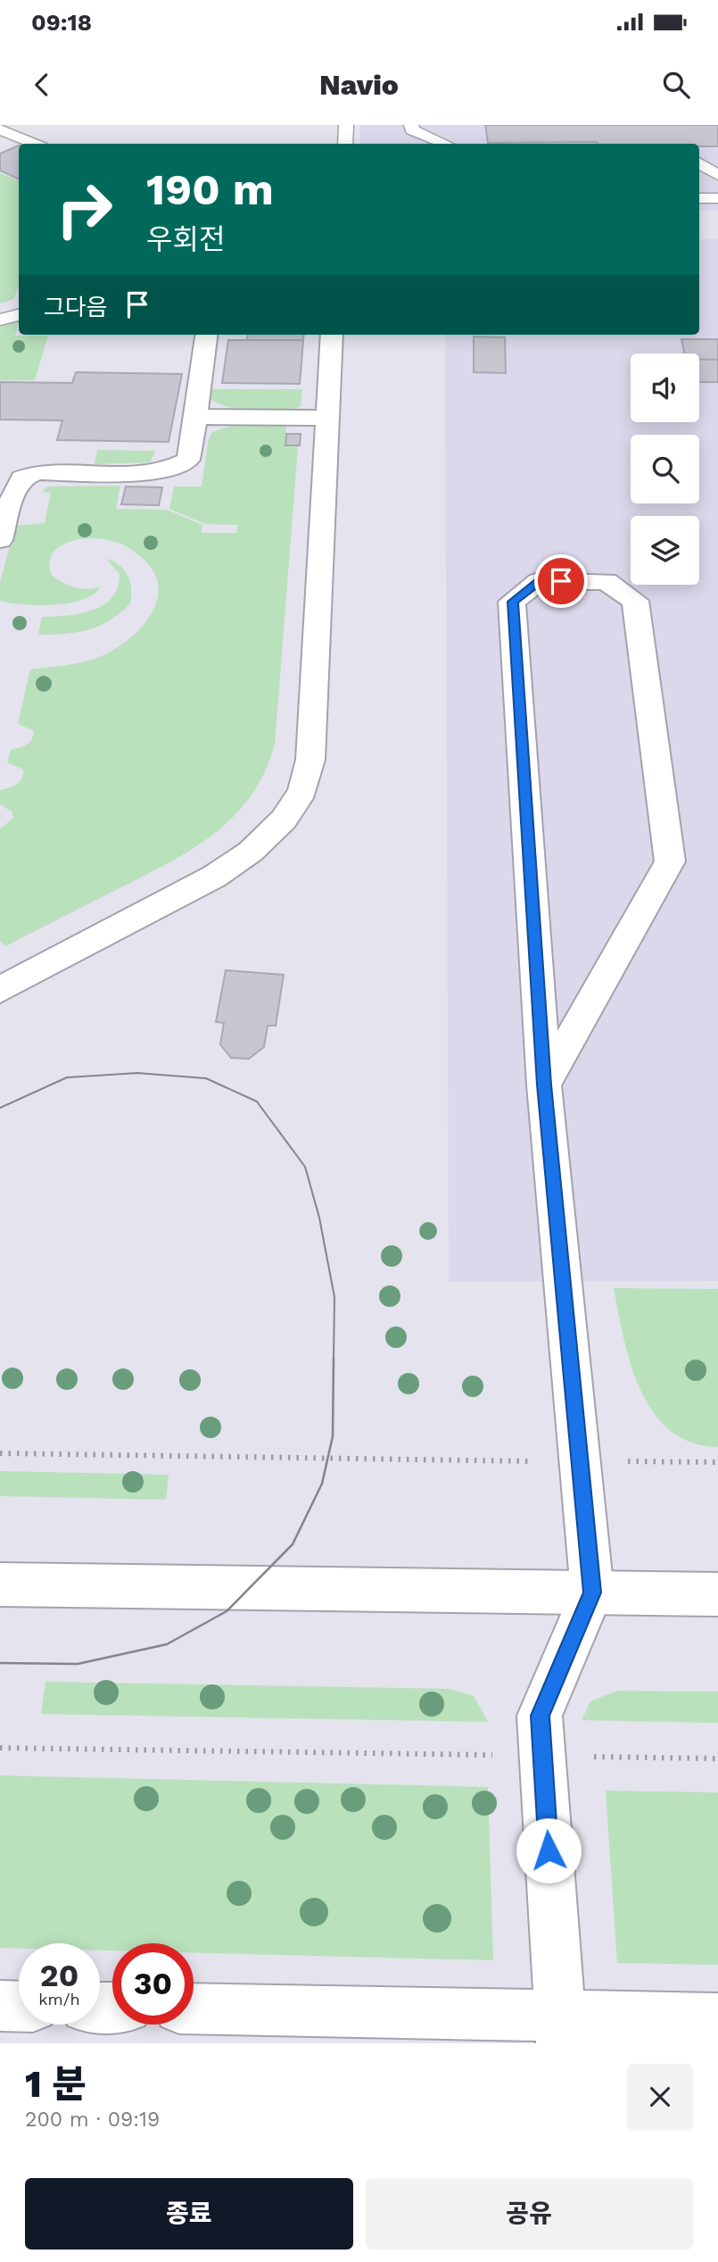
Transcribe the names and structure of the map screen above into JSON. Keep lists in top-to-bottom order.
{
  "page": {
    "status": "09:18",
    "header": "Navio",
    "turn": ["190 m", "우회전"],
    "then": "그다음",
    "speed": "20 km/h",
    "limit": "30",
    "heading": ["1 분", "200 m · 09:19"],
    "buttons": ["종료", "공유"]
  }
}
